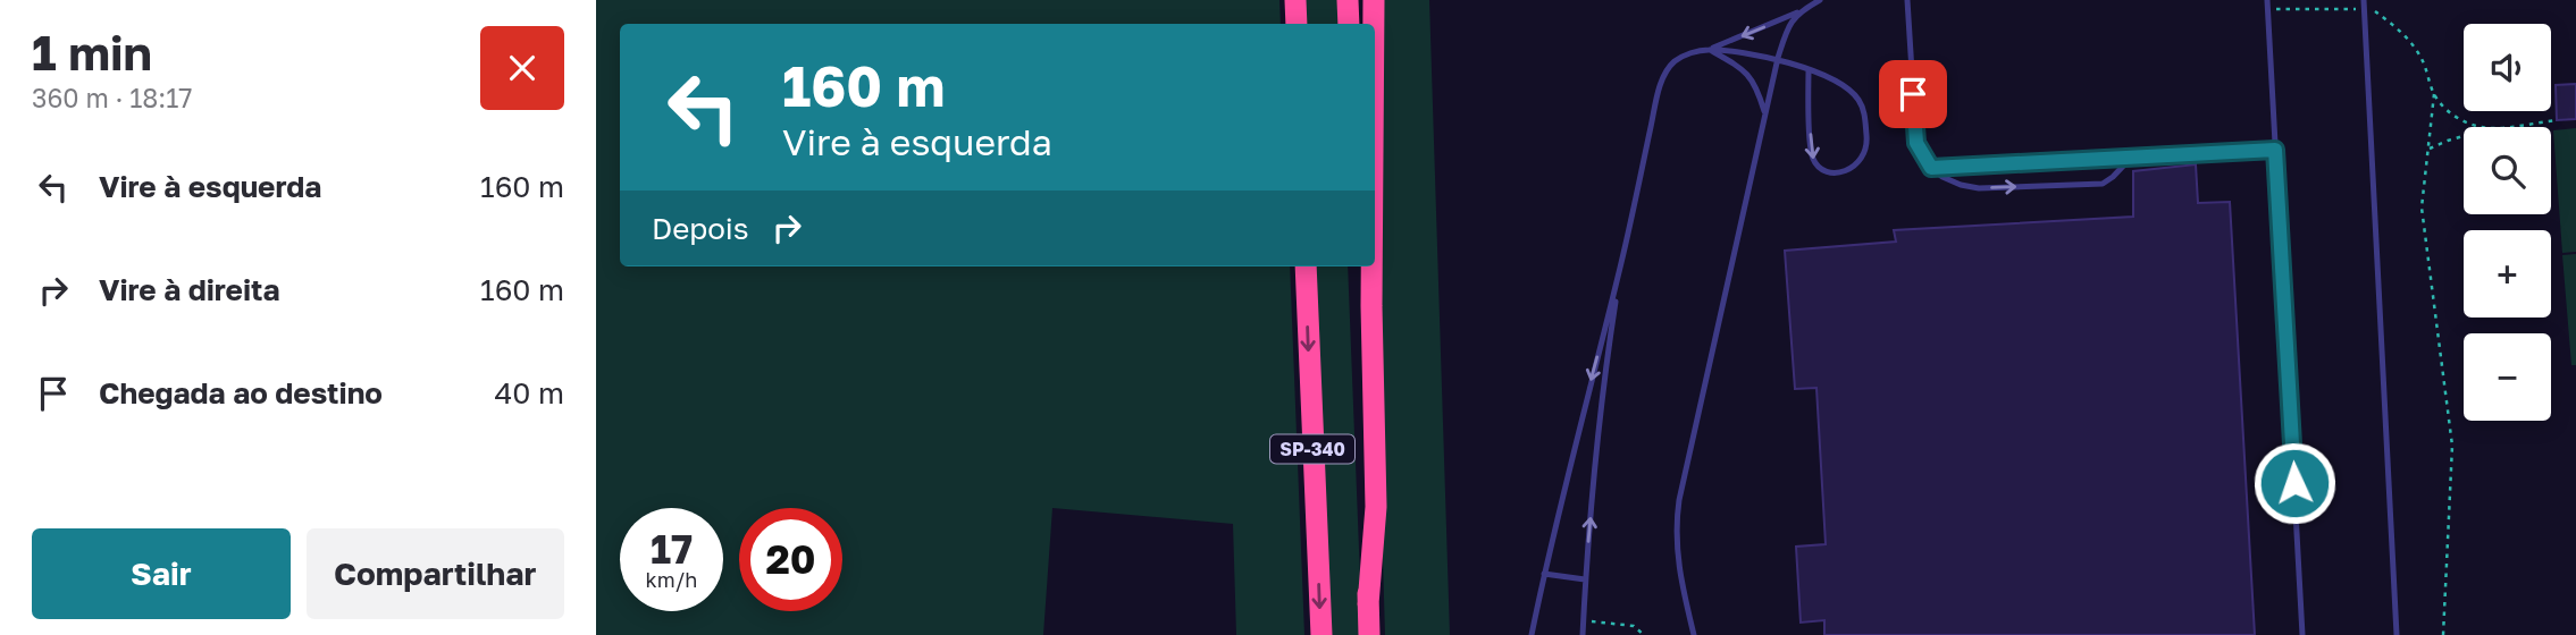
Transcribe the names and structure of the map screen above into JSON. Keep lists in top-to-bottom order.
{
  "streets": {
    "highway": ["SP-340"]
  },
  "page": {
    "heading": ["1 min", "360 m · 18:17"],
    "map_buttons": ["+", "−"],
    "turn": ["160 m", "Vire à esquerda"],
    "list": [
      {
        "name": "Vire à esquerda",
        "value": "160 m"
      },
      {
        "name": "Vire à direita",
        "value": "160 m"
      },
      {
        "name": "Chegada ao destino",
        "value": "40 m"
      }
    ],
    "then": "Depois",
    "speed": "17 km/h",
    "limit": "20",
    "buttons": ["Sair", "Compartilhar"]
  }
}
